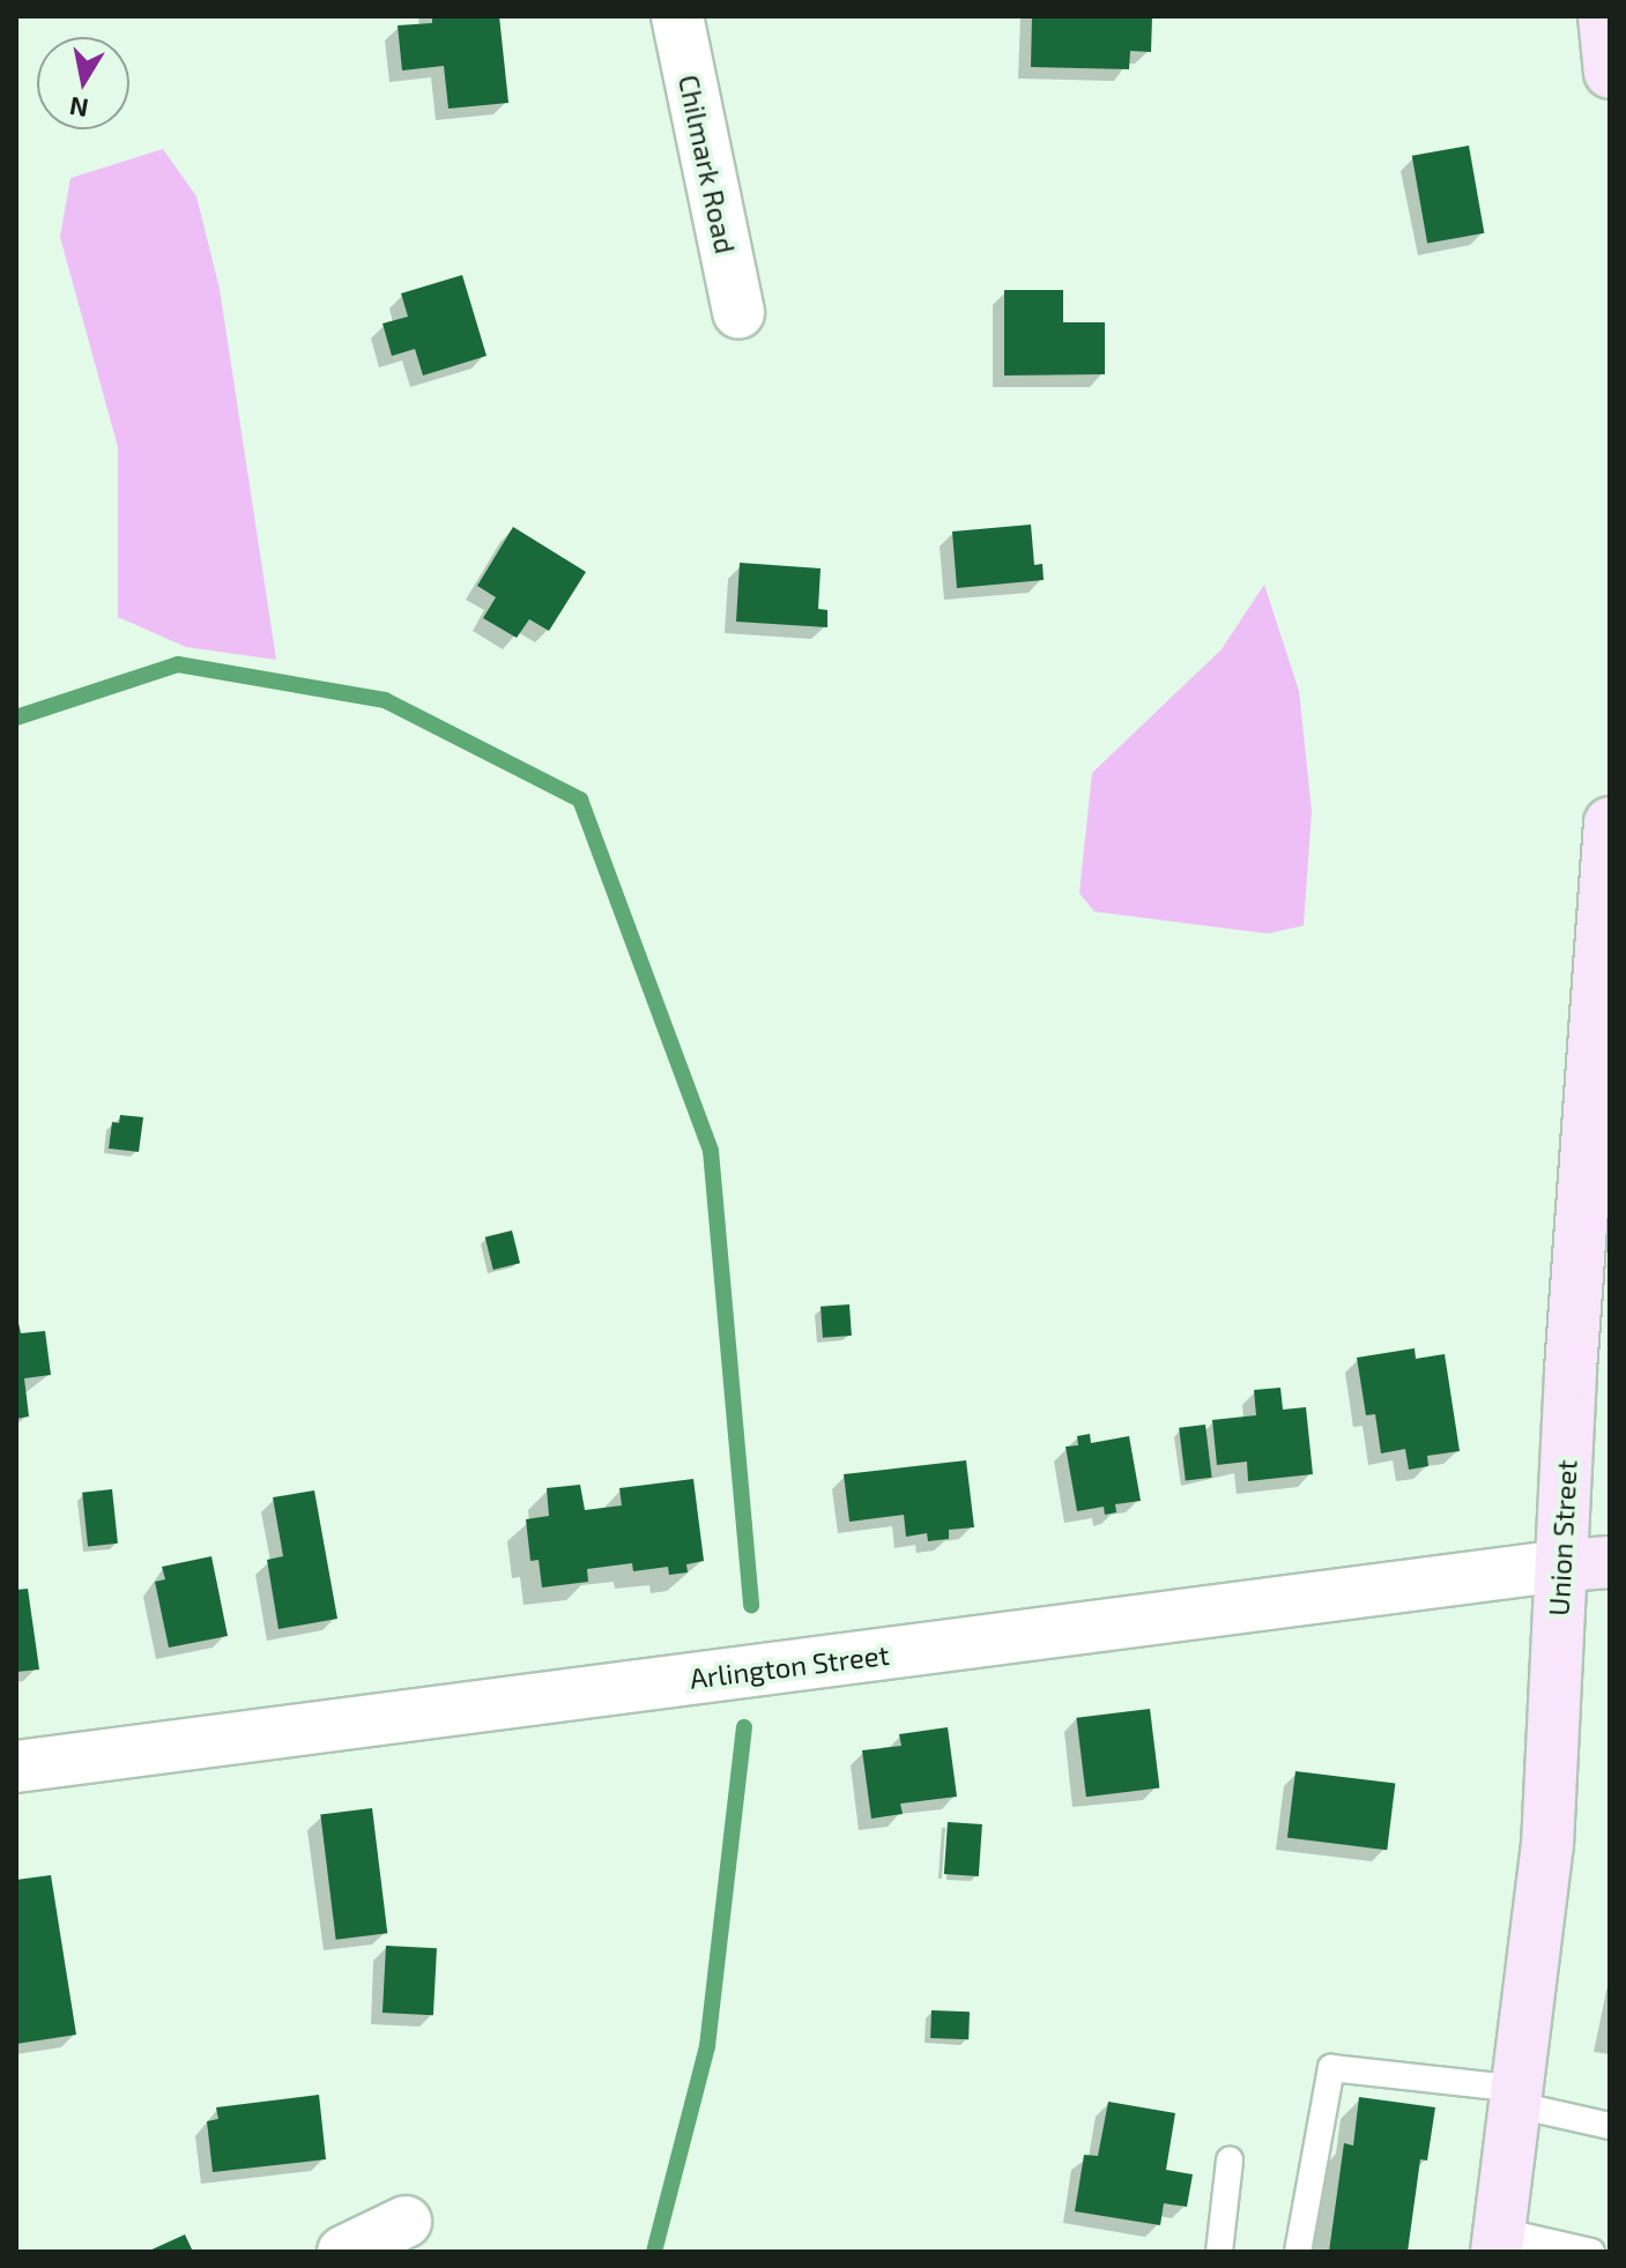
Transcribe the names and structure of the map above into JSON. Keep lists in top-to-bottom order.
{
  "streets": {
    "main road": ["Union Street"],
    "street": ["Chilmark Road", "Arlington Street"]
  },
  "crossings": [
    ["Union Street", "Arlington Street"]
  ],
  "north": "bottom"
}
